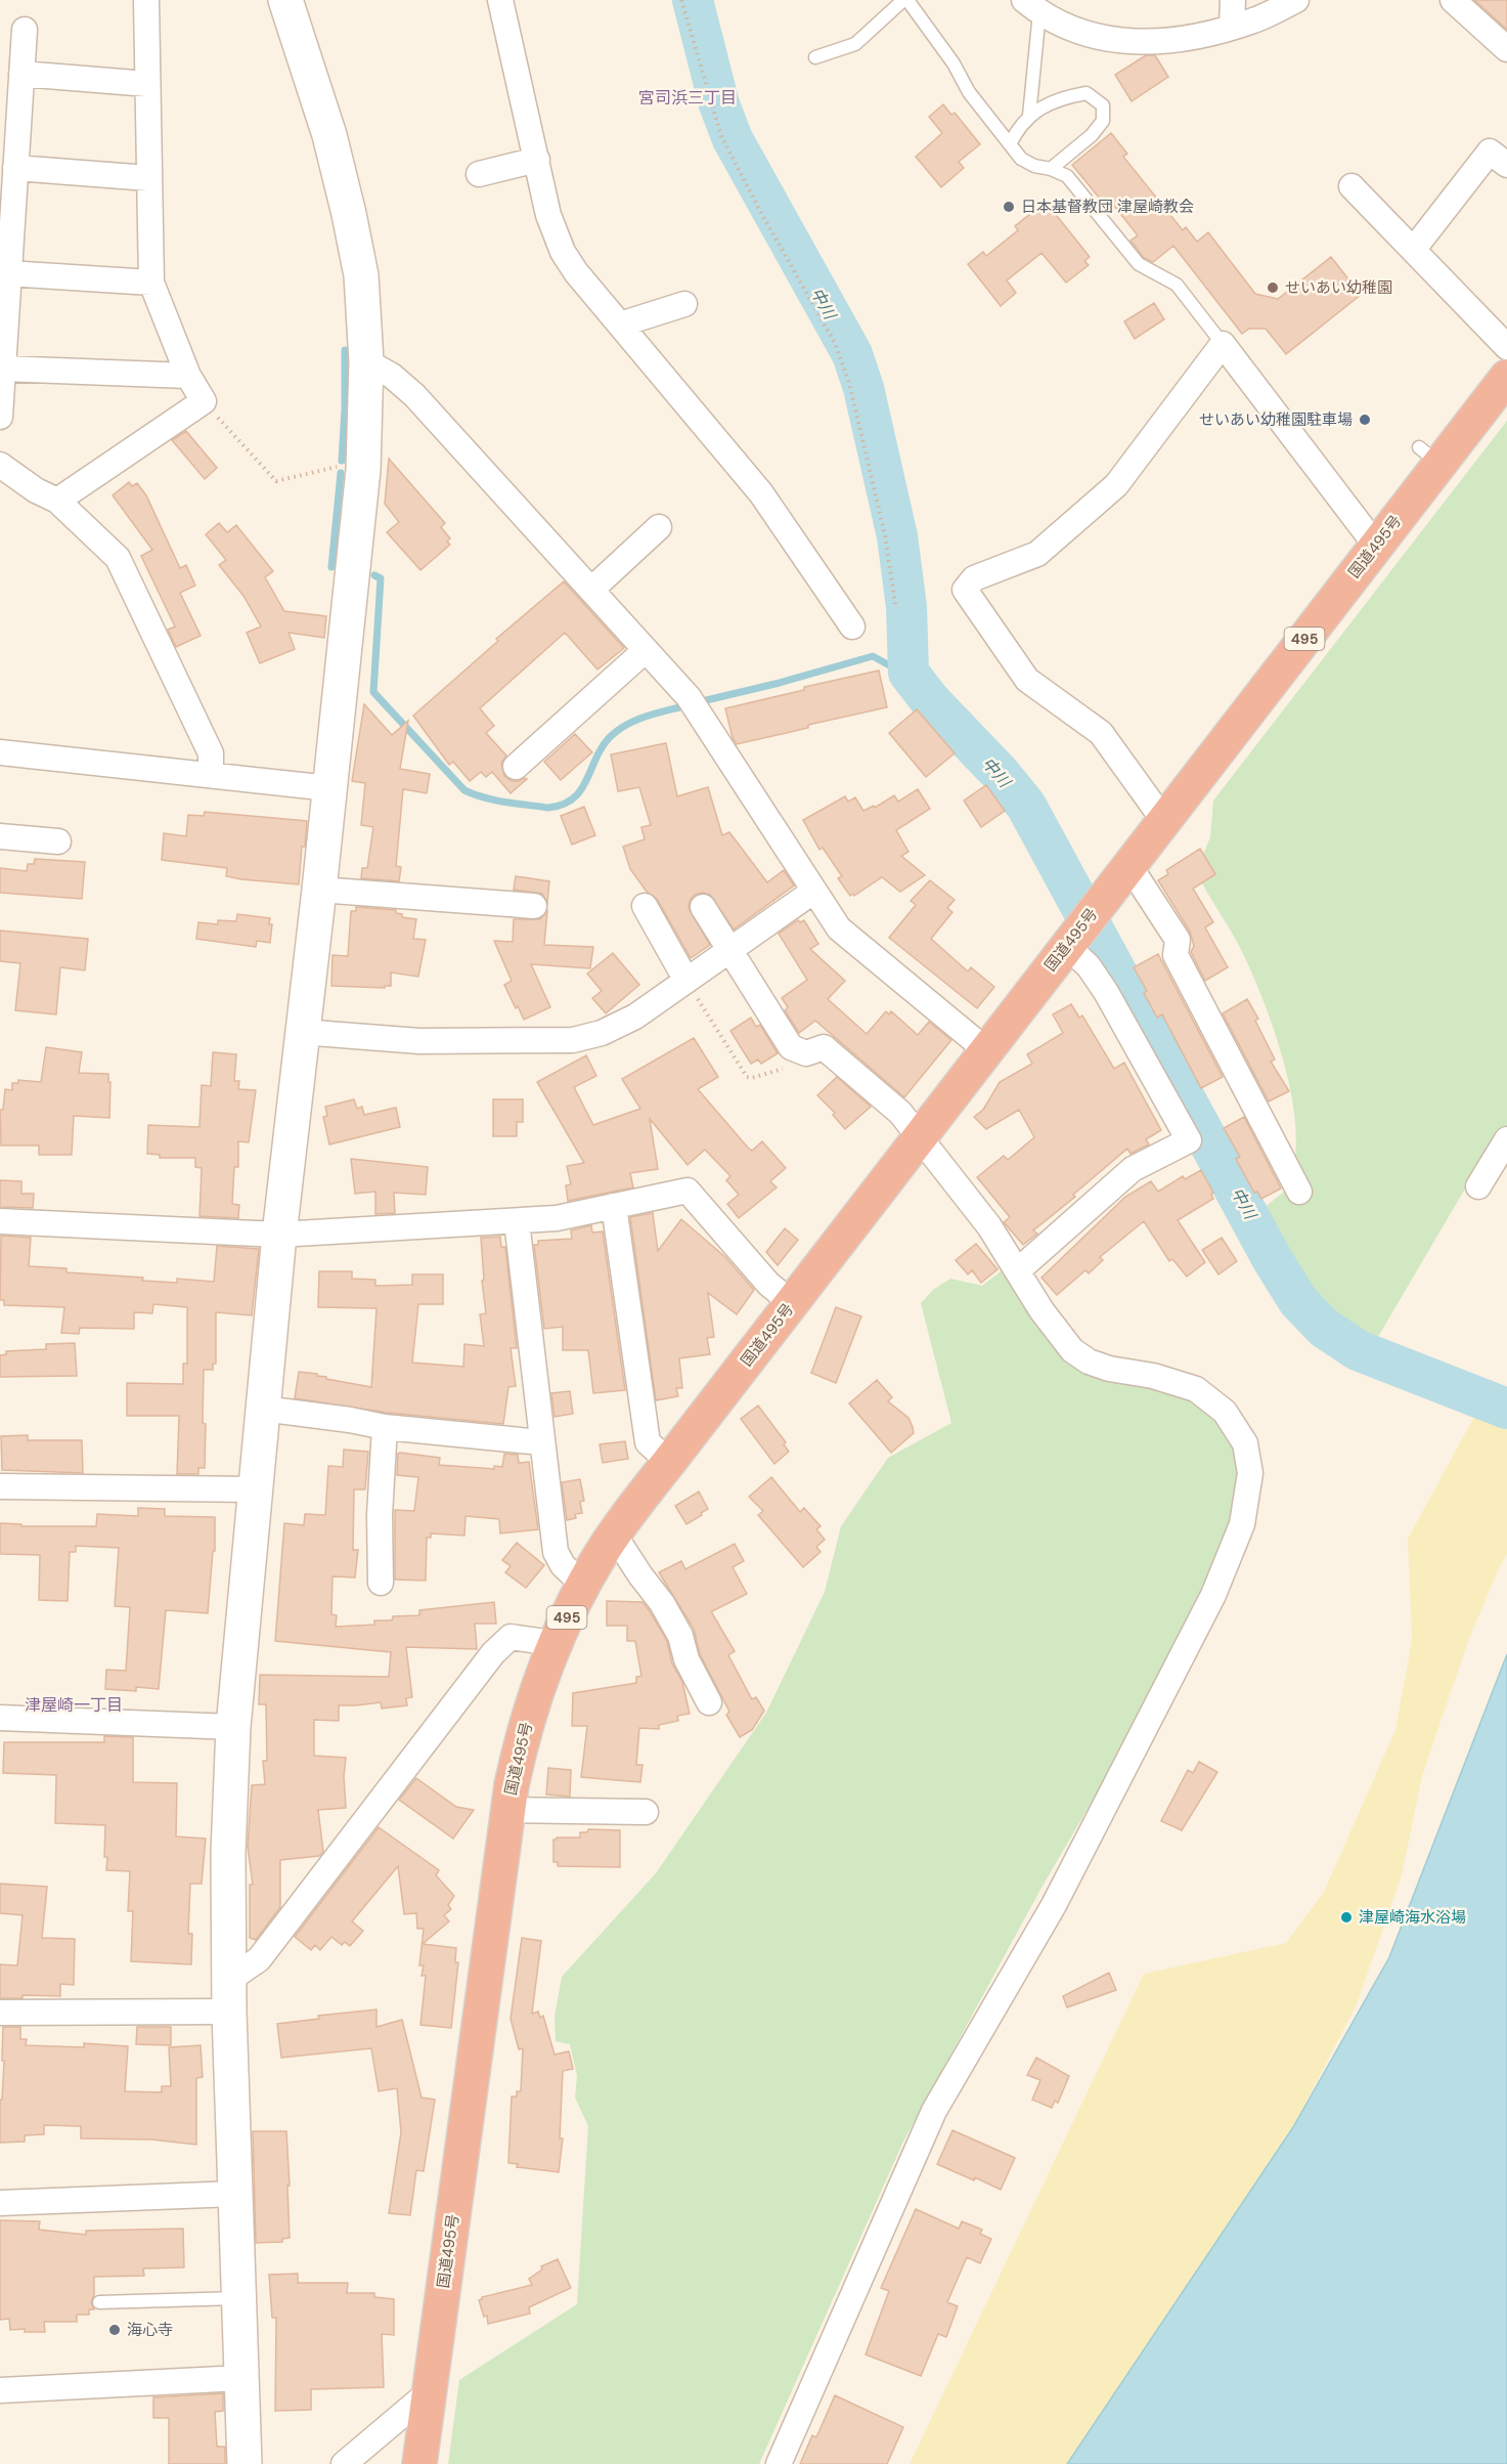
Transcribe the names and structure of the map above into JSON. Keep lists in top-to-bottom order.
{
  "streets": {
    "highway": ["国道495号", "495"]
  },
  "districts": ["宮司浜三丁目", "津屋崎一丁目"],
  "water": ["中川"],
  "places": [
    "日本基督教団 津屋崎教会",
    "せいあい幼稚園",
    "せいあい幼稚園駐車場",
    "津屋崎海水浴場",
    "海心寺"
  ]
}
